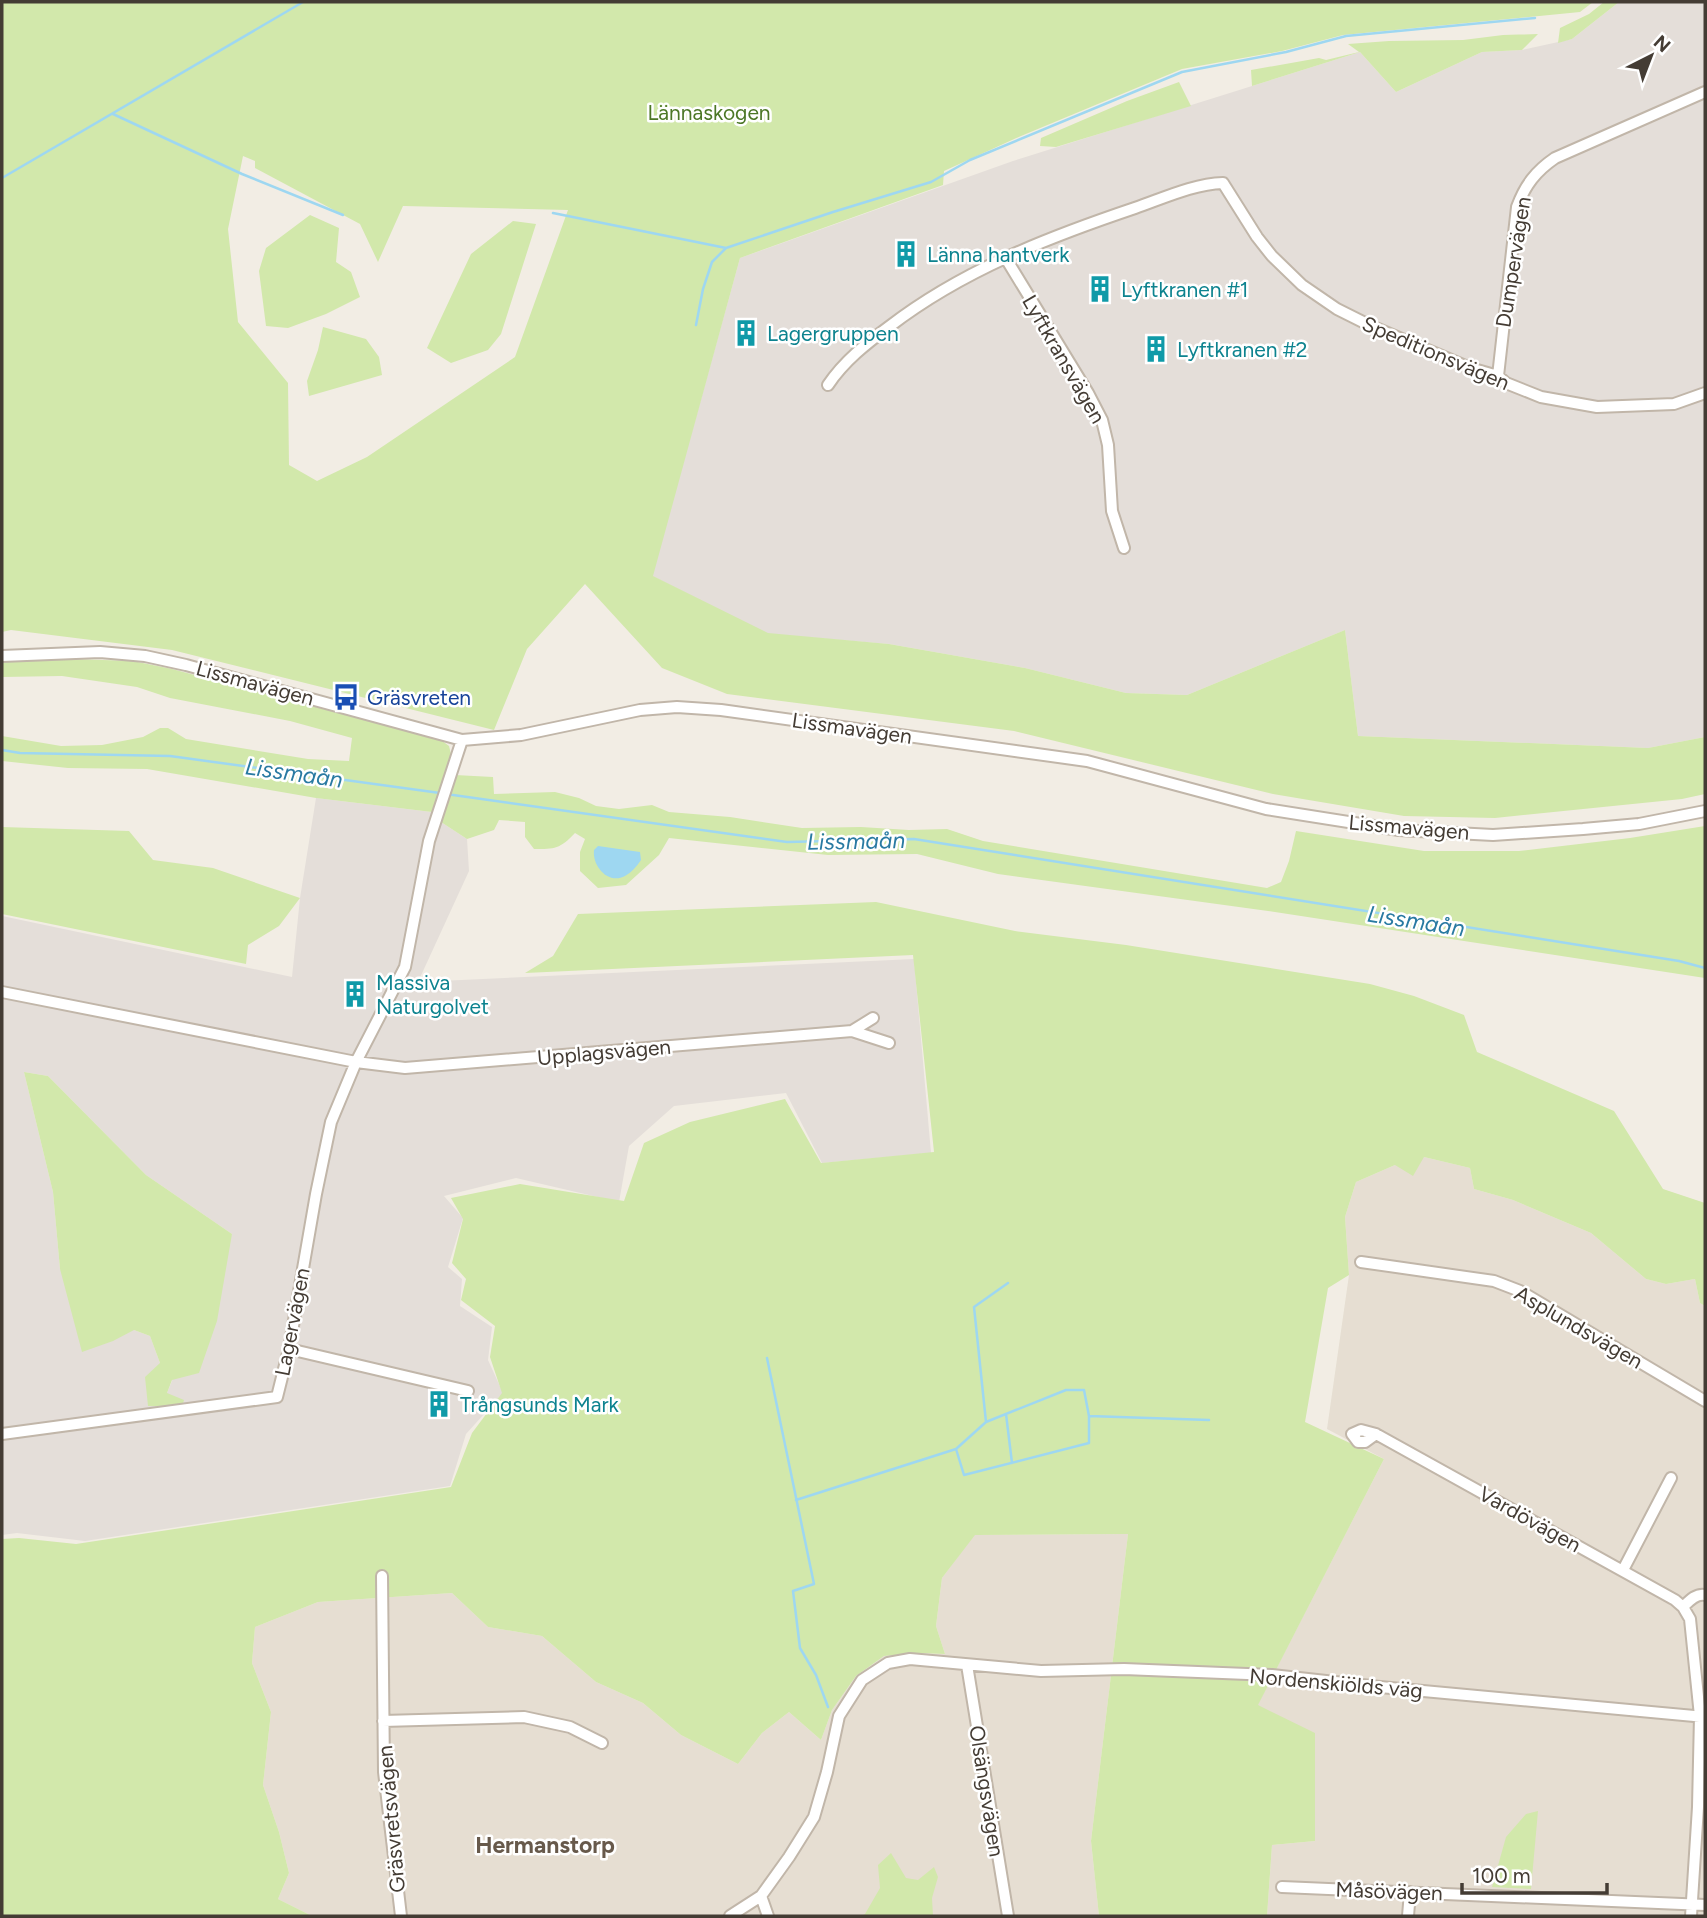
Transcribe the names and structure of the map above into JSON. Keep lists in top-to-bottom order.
{
  "streets": {
    "street": [
      "Dumpervägen",
      "Speditionsvägen",
      "Lyftkransvägen",
      "Lissmavägen",
      "Upplagsvägen",
      "Lagervägen",
      "Asplundsvägen",
      "Vardövägen",
      "Nordenskiölds väg",
      "Olsängsvägen",
      "Gräsvretsvägen",
      "Måsövägen"
    ]
  },
  "crossings": [
    ["Dumpervägen", "Speditionsvägen"],
    ["Speditionsvägen", "Lyftkransvägen"],
    ["Lissmavägen", "Lagervägen"],
    ["Upplagsvägen", "Lagervägen"],
    ["Nordenskiölds väg", "Olsängsvägen"]
  ],
  "districts": ["Hermanstorp"],
  "water": ["Lissmaån"],
  "parks": ["Lännaskogen"],
  "places": {
    "building": [
      "Länna hantverk",
      "Lyftkranen #1",
      "Lagergruppen",
      "Lyftkranen #2",
      "Massiva Naturgolvet",
      "Trångsunds Mark"
    ],
    "bus stop": ["Gräsvreten"]
  },
  "scale_bar": "100 m",
  "north": "top right"
}
